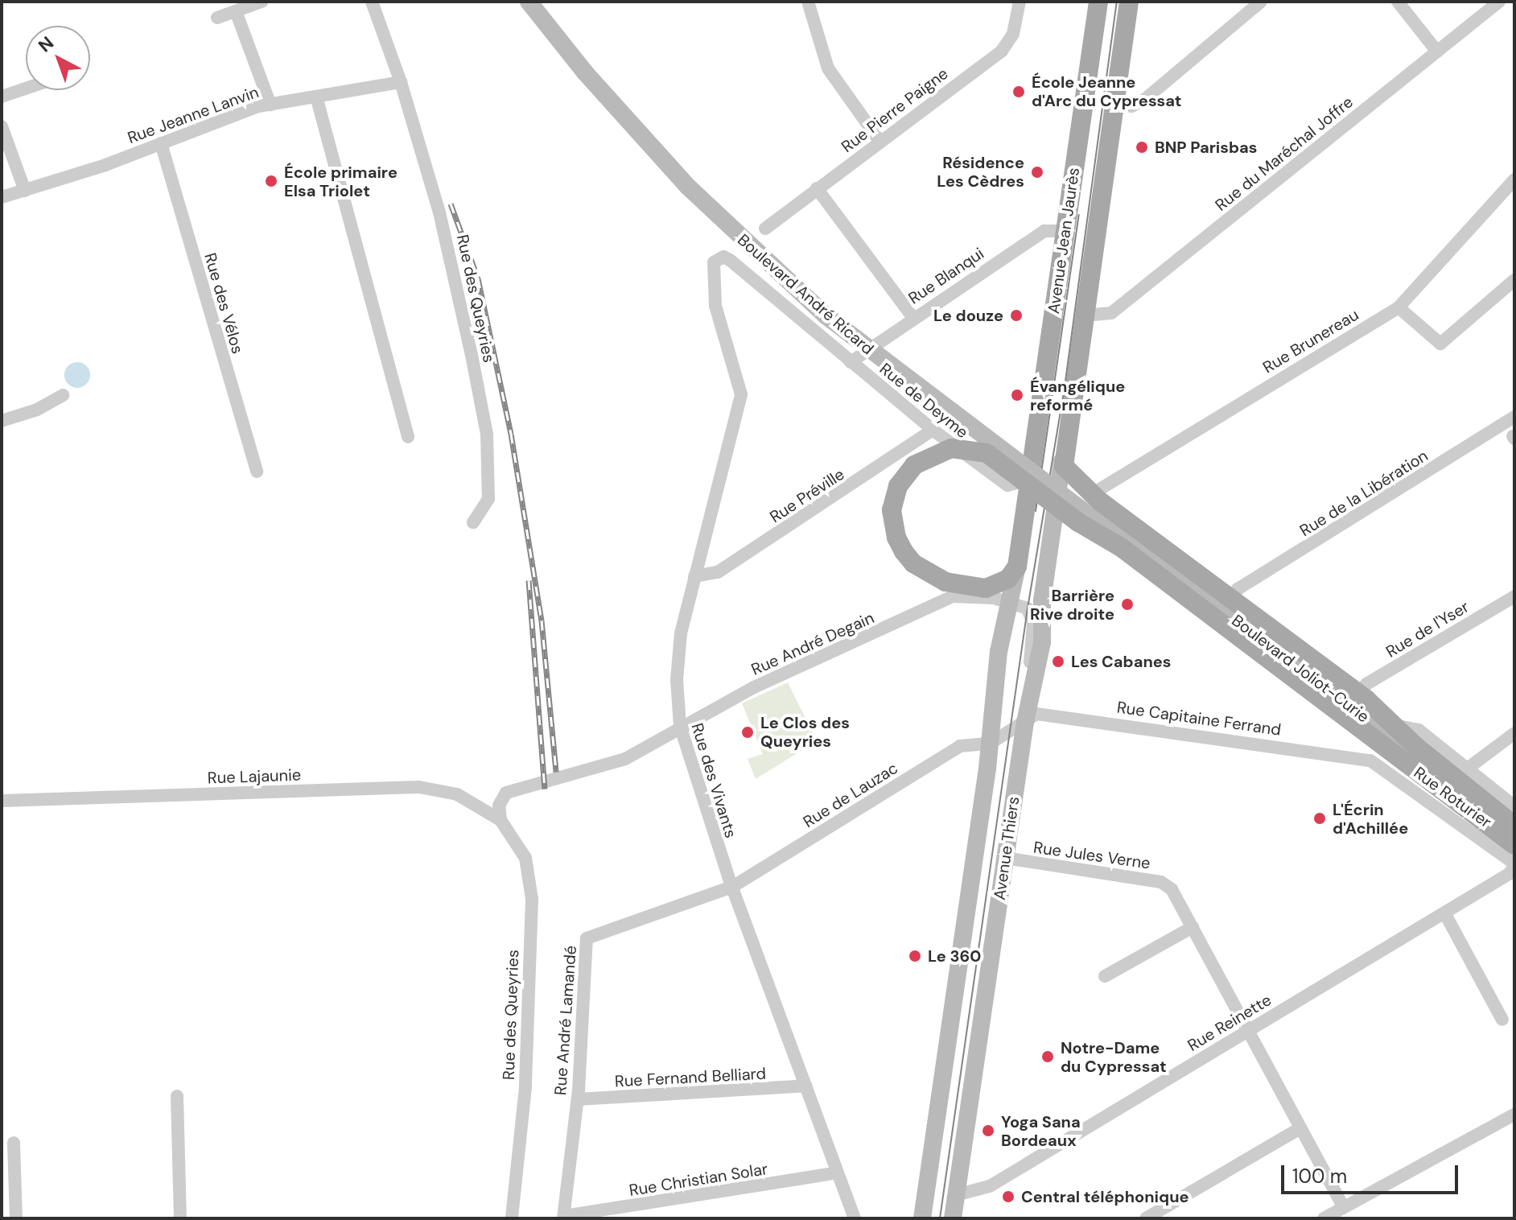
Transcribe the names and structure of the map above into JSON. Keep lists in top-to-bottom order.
{
  "streets": {
    "main road": [
      "Avenue Jean Jaurès",
      "Boulevard André Ricard",
      "Boulevard Joliot-Curie",
      "Avenue Thiers"
    ],
    "street": [
      "Rue Pierre Paigne",
      "Rue Jeanne Lanvin",
      "Rue du Maréchal Joffre",
      "Rue Blanqui",
      "Rue des Queyries",
      "Rue des Vélos",
      "Rue Brunereau",
      "Rue de Deyme",
      "Rue de la Libération",
      "Rue Préville",
      "Rue de l'Yser",
      "Rue André Degain",
      "Rue Capitaine Ferrand",
      "Rue Lajaunie",
      "Rue des Vivants",
      "Rue de Lauzac",
      "Rue Roturier",
      "Rue Jules Verne",
      "Rue André Lamandé",
      "Rue Reinette",
      "Rue Fernand Belliard",
      "Rue Christian Solar"
    ]
  },
  "crossings": [
    ["Rue Jeanne Lanvin", "Rue des Queyries"],
    ["Rue Jeanne Lanvin", "Rue des Vélos"],
    ["Rue du Maréchal Joffre", "Avenue Jean Jaurès"],
    ["Avenue Jean Jaurès", "Rue Blanqui"],
    ["Avenue Jean Jaurès", "Rue de Deyme"],
    ["Avenue Jean Jaurès", "Avenue Thiers"],
    ["Rue Blanqui", "Rue de Deyme"],
    ["Boulevard André Ricard", "Rue Brunereau"],
    ["Boulevard André Ricard", "Boulevard Joliot-Curie"],
    ["Rue des Queyries", "Rue André Degain"],
    ["Rue des Queyries", "Rue Lajaunie"],
    ["Rue Brunereau", "Boulevard Joliot-Curie"],
    ["Rue de Deyme", "Rue Préville"],
    ["Rue de Deyme", "Rue des Vivants"],
    ["Rue de Deyme", "Avenue Thiers"],
    ["Rue Préville", "Rue des Vivants"],
    ["Rue de l'Yser", "Boulevard Joliot-Curie"],
    ["Rue André Degain", "Boulevard Joliot-Curie"],
    ["Rue André Degain", "Rue Lajaunie"],
    ["Rue André Degain", "Rue des Vivants"],
    ["Rue André Degain", "Avenue Thiers"],
    ["Rue Capitaine Ferrand", "Rue de Lauzac"],
    ["Rue Capitaine Ferrand", "Rue Roturier"],
    ["Rue Capitaine Ferrand", "Avenue Thiers"],
    ["Rue des Vivants", "Rue de Lauzac"],
    ["Rue des Vivants", "Rue André Lamandé"],
    ["Rue des Vivants", "Rue Fernand Belliard"],
    ["Rue des Vivants", "Rue Christian Solar"],
    ["Rue de Lauzac", "Avenue Thiers"],
    ["Rue de Lauzac", "Rue André Lamandé"],
    ["Rue Roturier", "Rue Reinette"],
    ["Avenue Thiers", "Rue Jules Verne"],
    ["Avenue Thiers", "Rue Reinette"],
    ["Rue Jules Verne", "Rue Reinette"],
    ["Rue André Lamandé", "Rue Fernand Belliard"],
    ["Rue André Lamandé", "Rue Christian Solar"]
  ],
  "places": [
    "École Jeanne d'Arc du Cypressat",
    "BNP Parisbas",
    "Résidence Les Cèdres",
    "École primaire Elsa Triolet",
    "Le douze",
    "Évangélique reformé",
    "Barrière Rive droite",
    "Les Cabanes",
    "Le Clos des Queyries",
    "L'Écrin d'Achillée",
    "Le 360",
    "Notre-Dame du Cypressat",
    "Yoga Sana Bordeaux",
    "Central téléphonique"
  ],
  "scale_bar": "100 m",
  "north": "top left"
}
